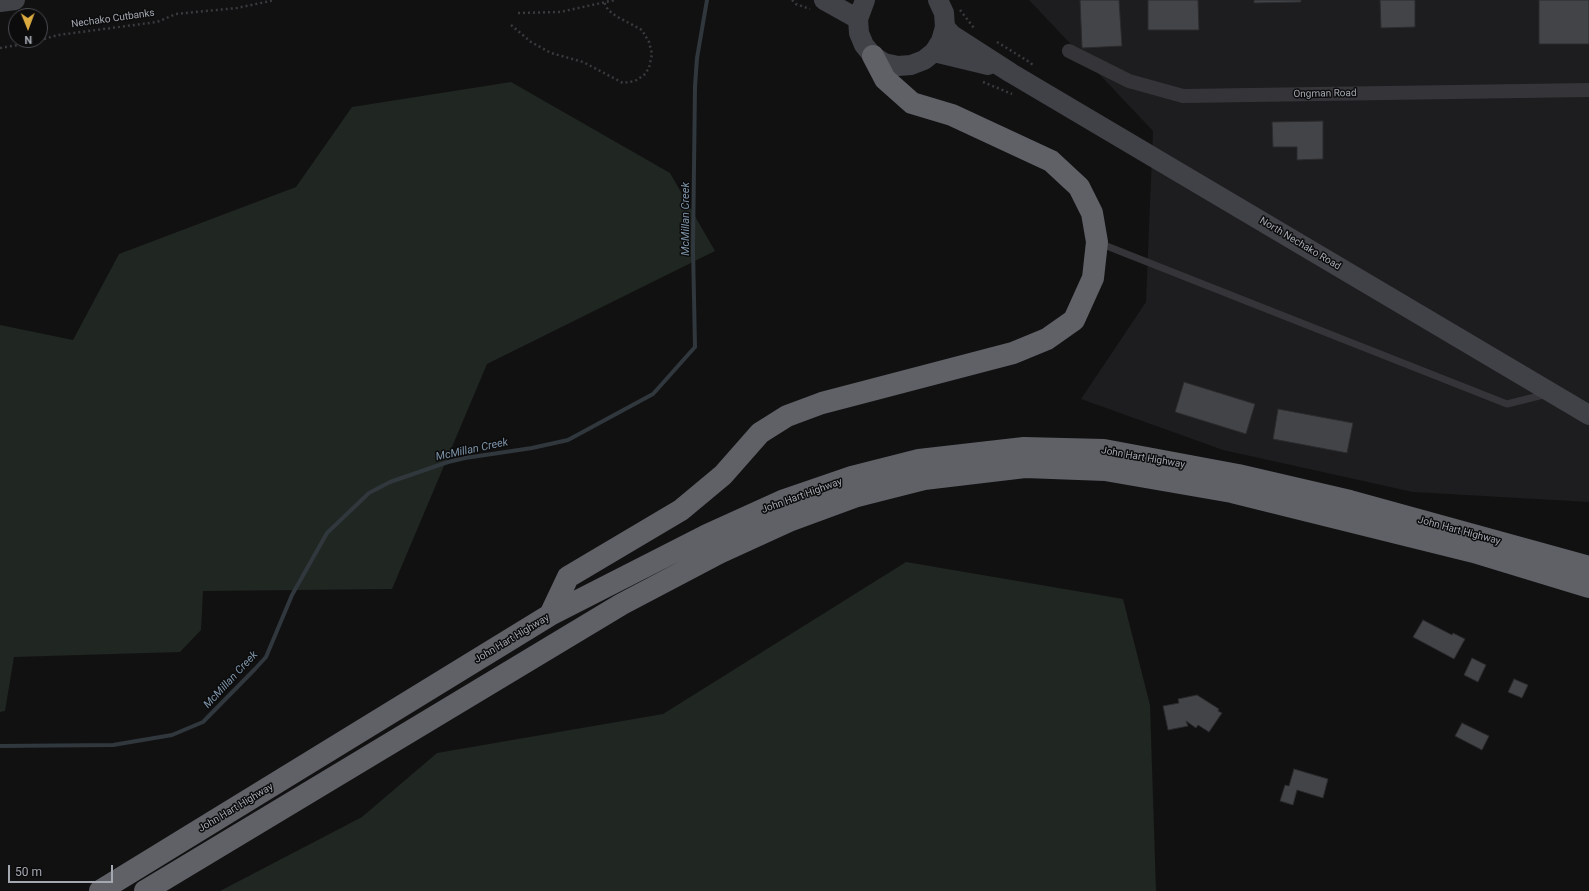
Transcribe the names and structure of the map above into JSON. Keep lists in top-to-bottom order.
{
  "streets": {
    "highway": ["John Hart Highway"],
    "main road": ["North Nechako Road"],
    "street": ["Ongman Road"],
    "path": ["Nechako Cutbanks"]
  },
  "water": ["McMillan Creek"],
  "scale_bar": "50 m",
  "north": "bottom"
}
